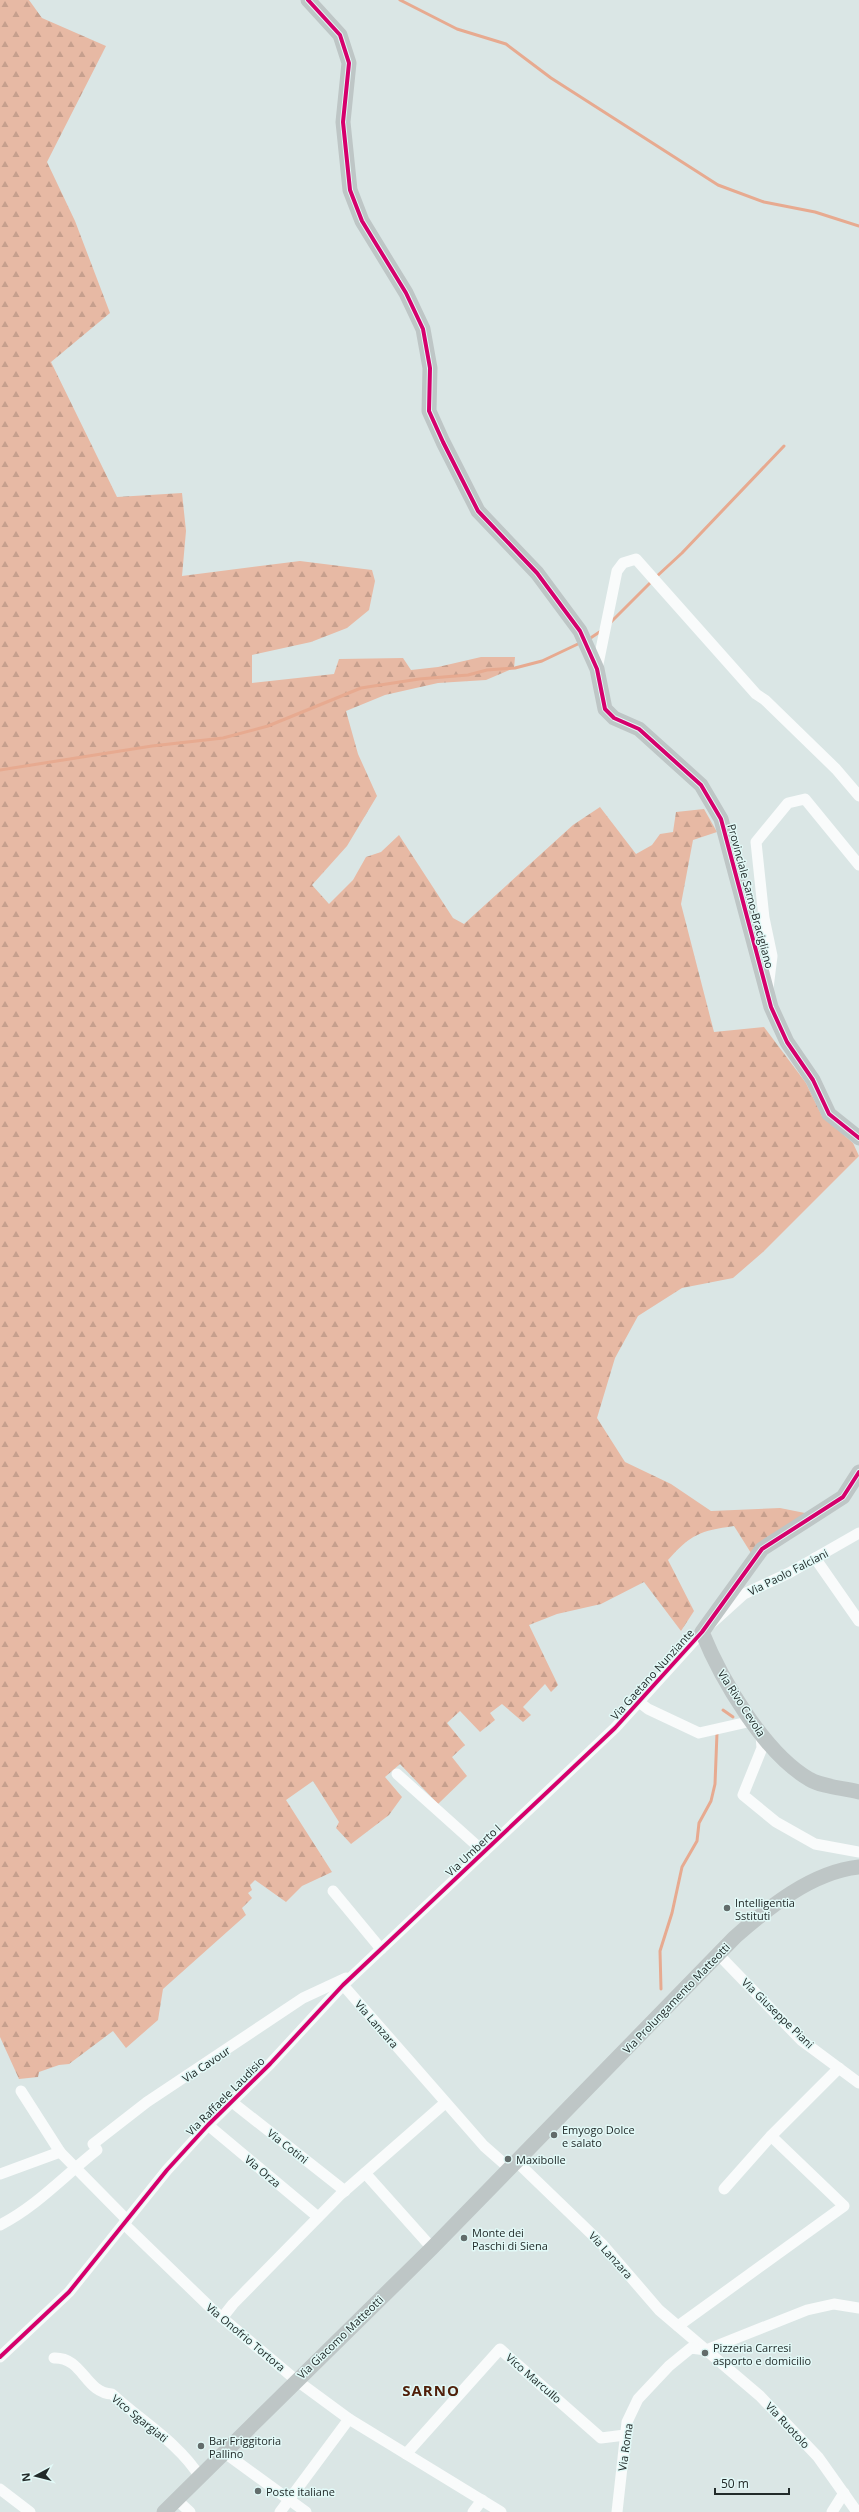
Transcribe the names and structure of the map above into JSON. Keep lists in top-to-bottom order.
{
  "streets": {
    "street": [
      "Provinciale Sarno-Bracigliano",
      "Via Paolo Falciani",
      "Via Gaetano Nunziante",
      "Via Rivo Cevola",
      "Via Umberto I",
      "Via Prolungamento Matteotti",
      "Via Giuseppe Piani",
      "Via Lanzara",
      "Via Cavour",
      "Via Raffaele Laudisio",
      "Via Cotini",
      "Via Orza",
      "Via Onofrio Tortora",
      "Via Giacomo Matteotti",
      "Vico Marcullo",
      "Vico Sgargiati",
      "Via Ruotolo",
      "Via Roma"
    ]
  },
  "crossings": [
    ["Via Paolo Falciani", "Via Gaetano Nunziante"],
    ["Via Paolo Falciani", "Via Rivo Cevola"],
    ["Via Gaetano Nunziante", "Via Rivo Cevola"],
    ["Via Gaetano Nunziante", "Via Umberto I"],
    ["Via Umberto I", "Via Lanzara"],
    ["Via Umberto I", "Via Cavour"],
    ["Via Umberto I", "Via Raffaele Laudisio"],
    ["Via Prolungamento Matteotti", "Via Giuseppe Piani"],
    ["Via Prolungamento Matteotti", "Via Lanzara"],
    ["Via Prolungamento Matteotti", "Via Giacomo Matteotti"],
    ["Via Lanzara", "Via Raffaele Laudisio"],
    ["Via Lanzara", "Via Giacomo Matteotti"],
    ["Via Lanzara", "Via Ruotolo"],
    ["Via Lanzara", "Via Roma"],
    ["Via Cavour", "Via Onofrio Tortora"],
    ["Via Raffaele Laudisio", "Via Cotini"],
    ["Via Raffaele Laudisio", "Via Orza"],
    ["Via Raffaele Laudisio", "Via Onofrio Tortora"],
    ["Via Onofrio Tortora", "Via Giacomo Matteotti"],
    ["Via Onofrio Tortora", "Vico Marcullo"],
    ["Via Giacomo Matteotti", "Vico Sgargiati"],
    ["Vico Marcullo", "Via Roma"],
    ["Via Ruotolo", "Via Roma"]
  ],
  "districts": ["SARNO"],
  "places": [
    "Intelligentia Sstituti",
    "Emyogo Dolce e salato",
    "Maxibolle",
    "Monte dei Paschi di Siena",
    "Pizzeria Carresi asporto e domicilio",
    "Bar Friggitoria Pallino",
    "Poste italiane"
  ],
  "scale_bar": "50 m",
  "north": "left"
}
